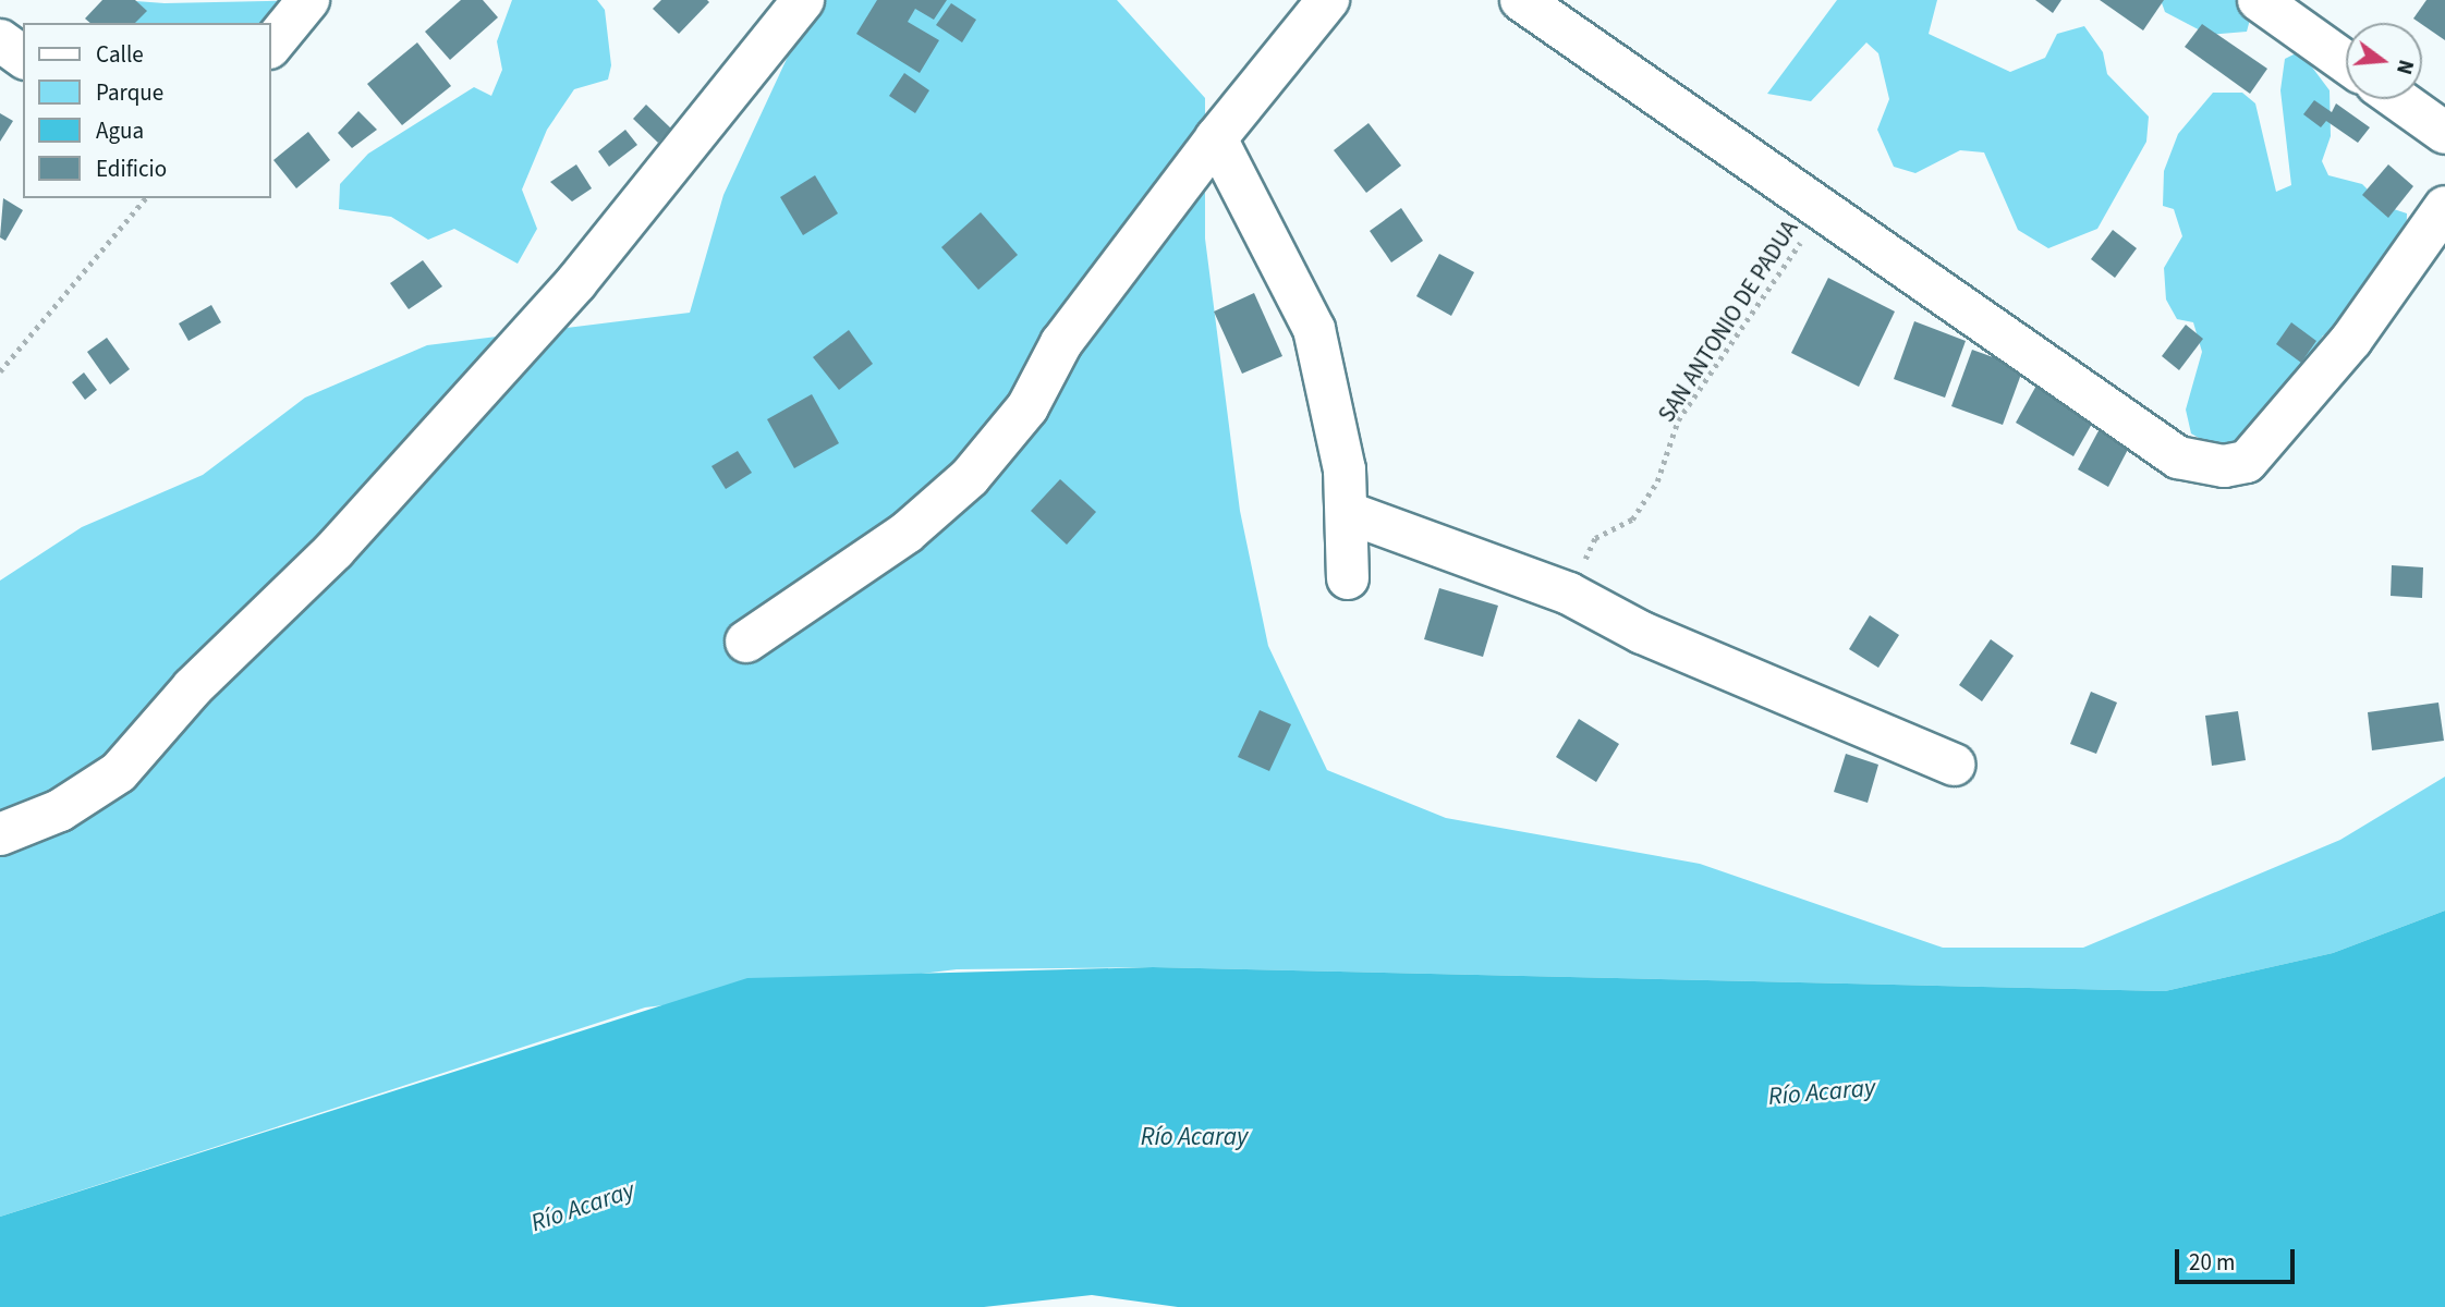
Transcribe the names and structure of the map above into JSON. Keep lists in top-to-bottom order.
{
  "streets": {
    "path": ["SAN ANTONIO DE PADUA"]
  },
  "water": ["Río Acaray"],
  "legend": [
    "Calle",
    "Parque",
    "Agua",
    "Edificio"
  ],
  "scale_bar": "20 m",
  "north": "right"
}
